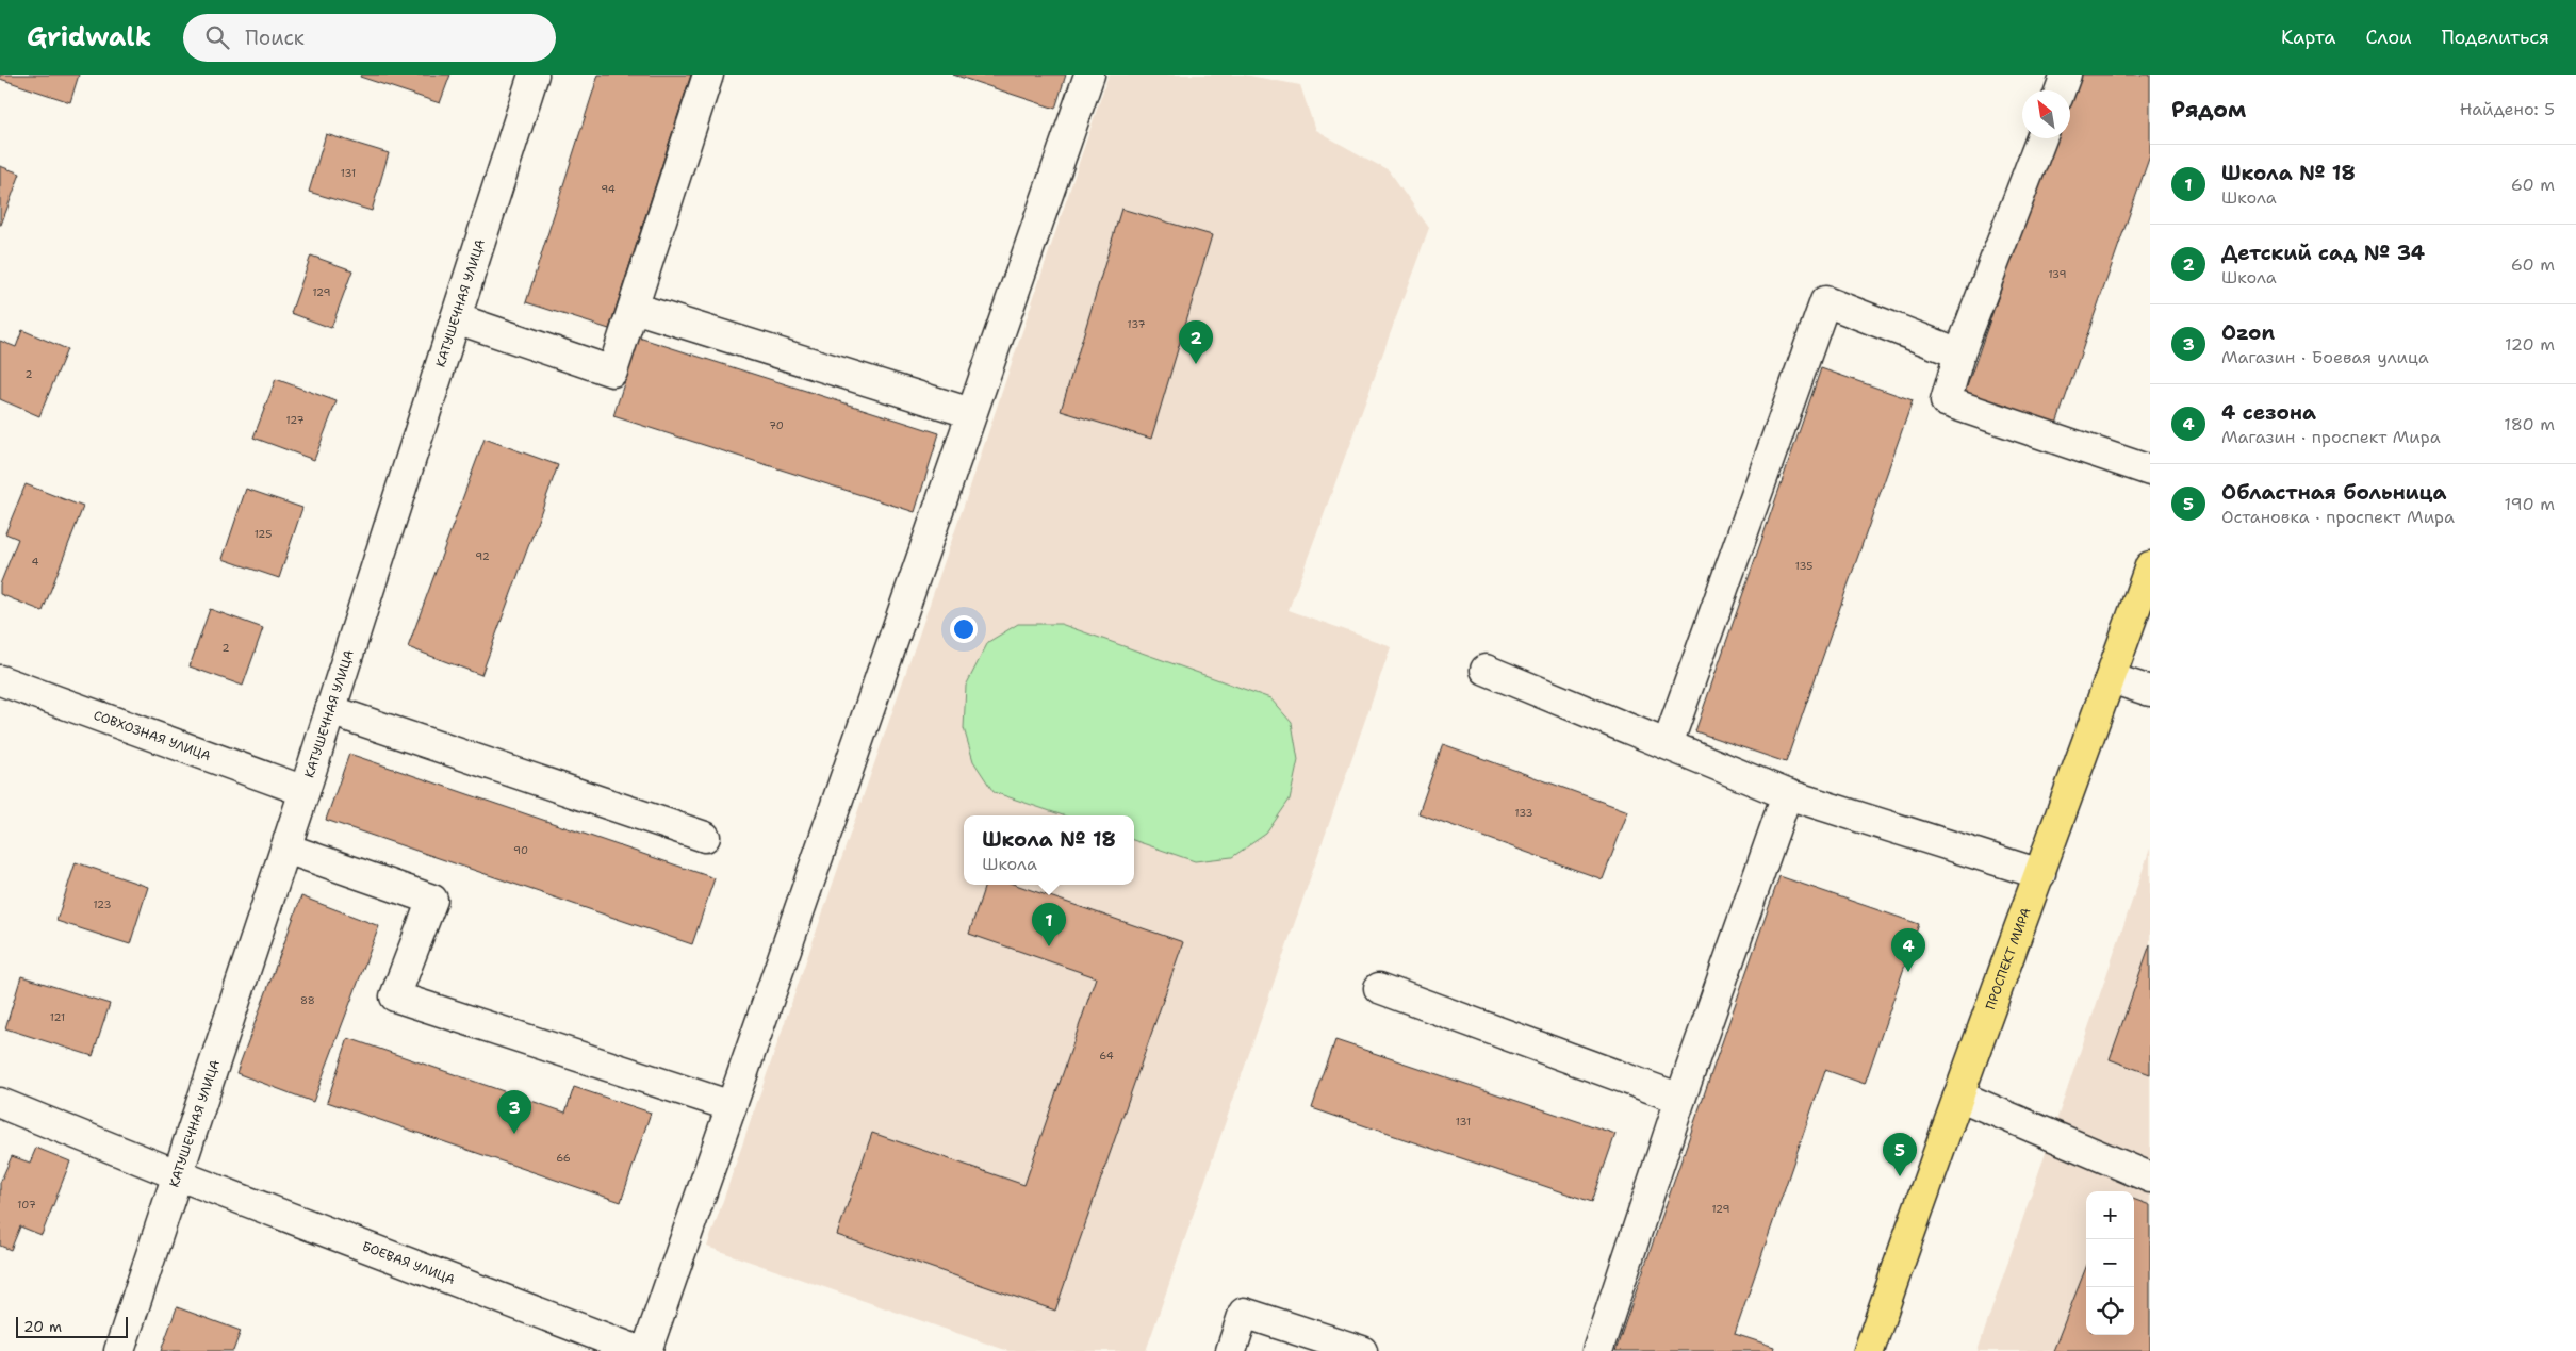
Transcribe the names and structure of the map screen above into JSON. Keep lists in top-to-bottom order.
{
  "streets": {
    "main road": ["ПРОСПЕКТ МИРА"],
    "street": ["КАТУШЕЧНАЯ УЛИЦА", "СОВХОЗНАЯ УЛИЦА", "БОЕВАЯ УЛИЦА"]
  },
  "crossings": [
    ["КАТУШЕЧНАЯ УЛИЦА", "СОВХОЗНАЯ УЛИЦА"],
    ["КАТУШЕЧНАЯ УЛИЦА", "БОЕВАЯ УЛИЦА"]
  ],
  "house_numbers": [
    "131",
    "94",
    "139",
    "129",
    "137",
    "2",
    "127",
    "70",
    "125",
    "92",
    "4",
    "135",
    "2",
    "133",
    "90",
    "123",
    "88",
    "121",
    "64",
    "131",
    "66",
    "107",
    "129"
  ],
  "scale_bar": "20 m",
  "north": "top left",
  "page": {
    "header": "Gridwalk",
    "search": "Поиск",
    "nav": ["Карта", "Слои", "Поделиться"],
    "heading": ["Рядом", "Найдено: 5"],
    "list": [
      {
        "mark": "1",
        "name": "Школа № 18",
        "note": "Школа",
        "value": "60 m"
      },
      {
        "mark": "2",
        "name": "Детский сад № 34",
        "note": "Школа",
        "value": "60 m"
      },
      {
        "mark": "3",
        "name": "Ozon",
        "note": "Магазин · Боевая улица",
        "value": "120 m"
      },
      {
        "mark": "4",
        "name": "4 сезона",
        "note": "Магазин · проспект Мира",
        "value": "180 m"
      },
      {
        "mark": "5",
        "name": "Областная больница",
        "note": "Остановка · проспект Мира",
        "value": "190 m"
      }
    ],
    "pins": [
      "2",
      "1",
      "4",
      "3",
      "5"
    ],
    "popup": ["Школа № 18", "Школа"],
    "map_buttons": ["+", "−"],
    "scale": "20 m"
  }
}
